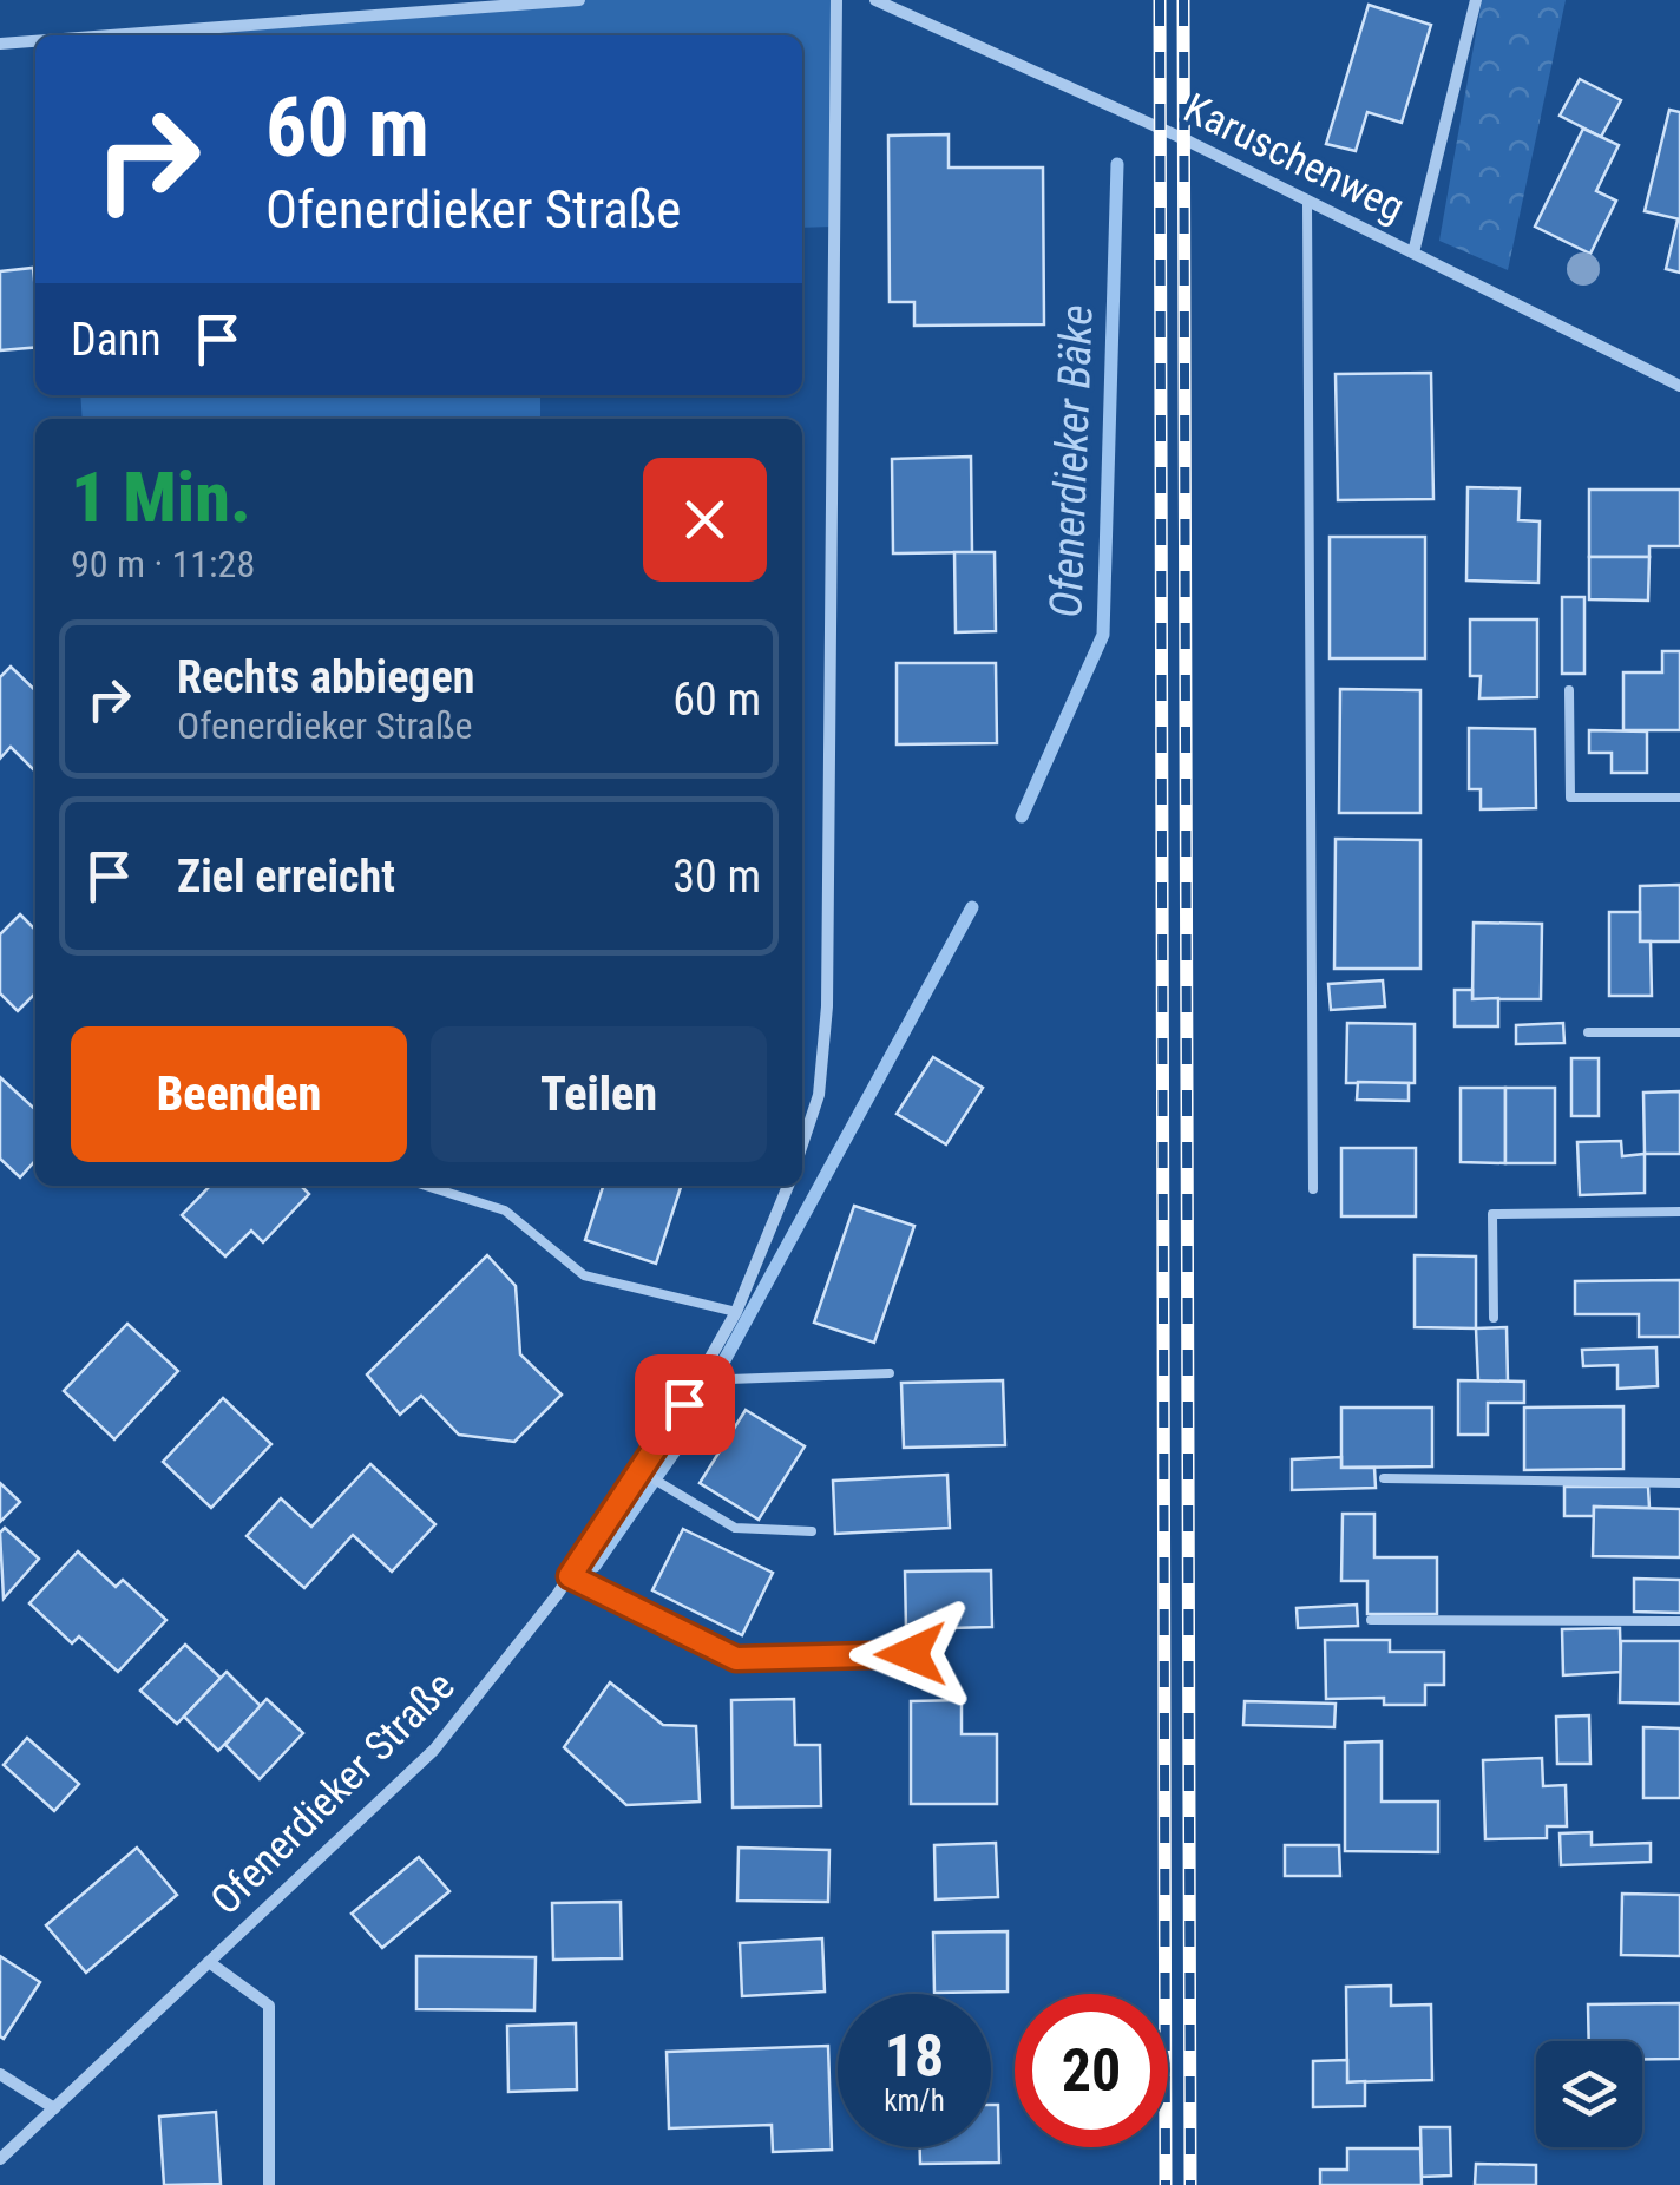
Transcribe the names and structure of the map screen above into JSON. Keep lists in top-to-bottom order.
{
  "streets": {
    "street": ["Karuschenweg", "Ofenerdieker Straße"]
  },
  "water": ["Ofenerdieker Bäke"],
  "page": {
    "turn": ["60 m", "Ofenerdieker Straße"],
    "then": "Dann",
    "heading": ["1 Min.", "90 m · 11:28"],
    "list": [
      {
        "name": "Rechts abbiegen",
        "note": "Ofenerdieker Straße",
        "value": "60 m"
      },
      {
        "name": "Ziel erreicht",
        "value": "30 m"
      }
    ],
    "buttons": ["Beenden", "Teilen"],
    "speed": "18 km/h",
    "limit": "20"
  }
}
